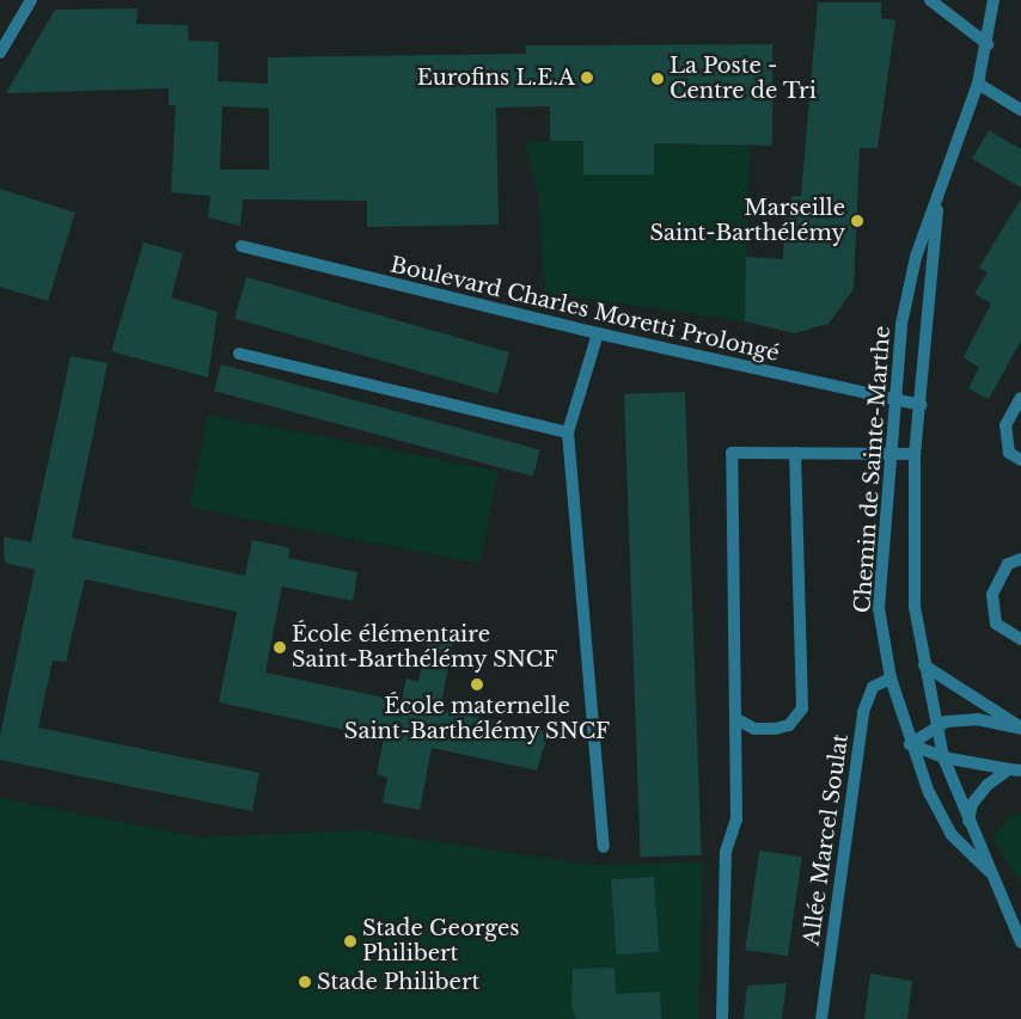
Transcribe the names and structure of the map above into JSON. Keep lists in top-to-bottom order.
{
  "streets": {
    "street": ["Boulevard Charles Moretti Prolongé", "Chemin de Sainte-Marthe", "Allée Marcel Soulat"]
  },
  "crossings": [
    ["Boulevard Charles Moretti Prolongé", "Chemin de Sainte-Marthe"],
    ["Chemin de Sainte-Marthe", "Allée Marcel Soulat"]
  ],
  "places": [
    "Eurofins L.E.A",
    "La Poste - Centre de Tri",
    "Marseille Saint-Barthélémy",
    "École élémentaire Saint-Barthélémy SNCF",
    "École maternelle Saint-Barthélémy SNCF",
    "Stade Georges Philibert",
    "Stade Philibert"
  ]
}
